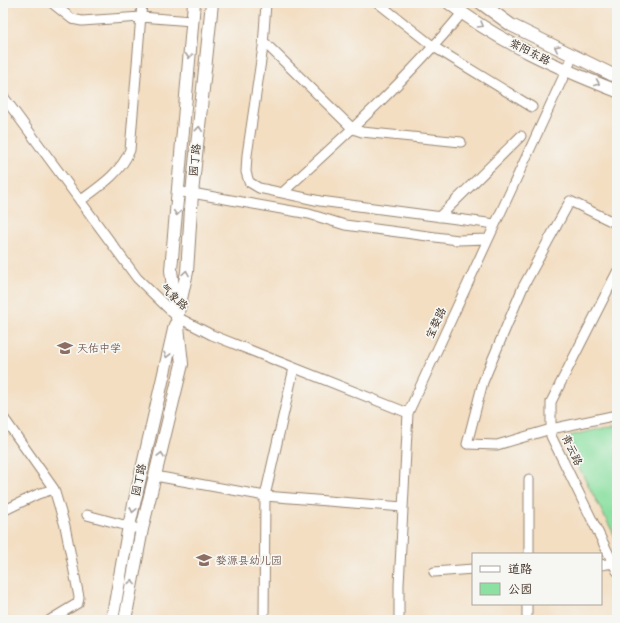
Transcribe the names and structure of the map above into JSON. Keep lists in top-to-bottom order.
{
  "streets": {
    "main road": ["紫阳东路", "园丁路"],
    "street": ["气象路", "宝婺路", "青云路"]
  },
  "crossings": [
    ["紫阳东路", "宝婺路"],
    ["园丁路", "气象路"],
    ["气象路", "宝婺路"]
  ],
  "places": {
    "school or university": ["天佑中学", "婺源县幼儿园"]
  },
  "legend": ["道路", "公园"]
}
